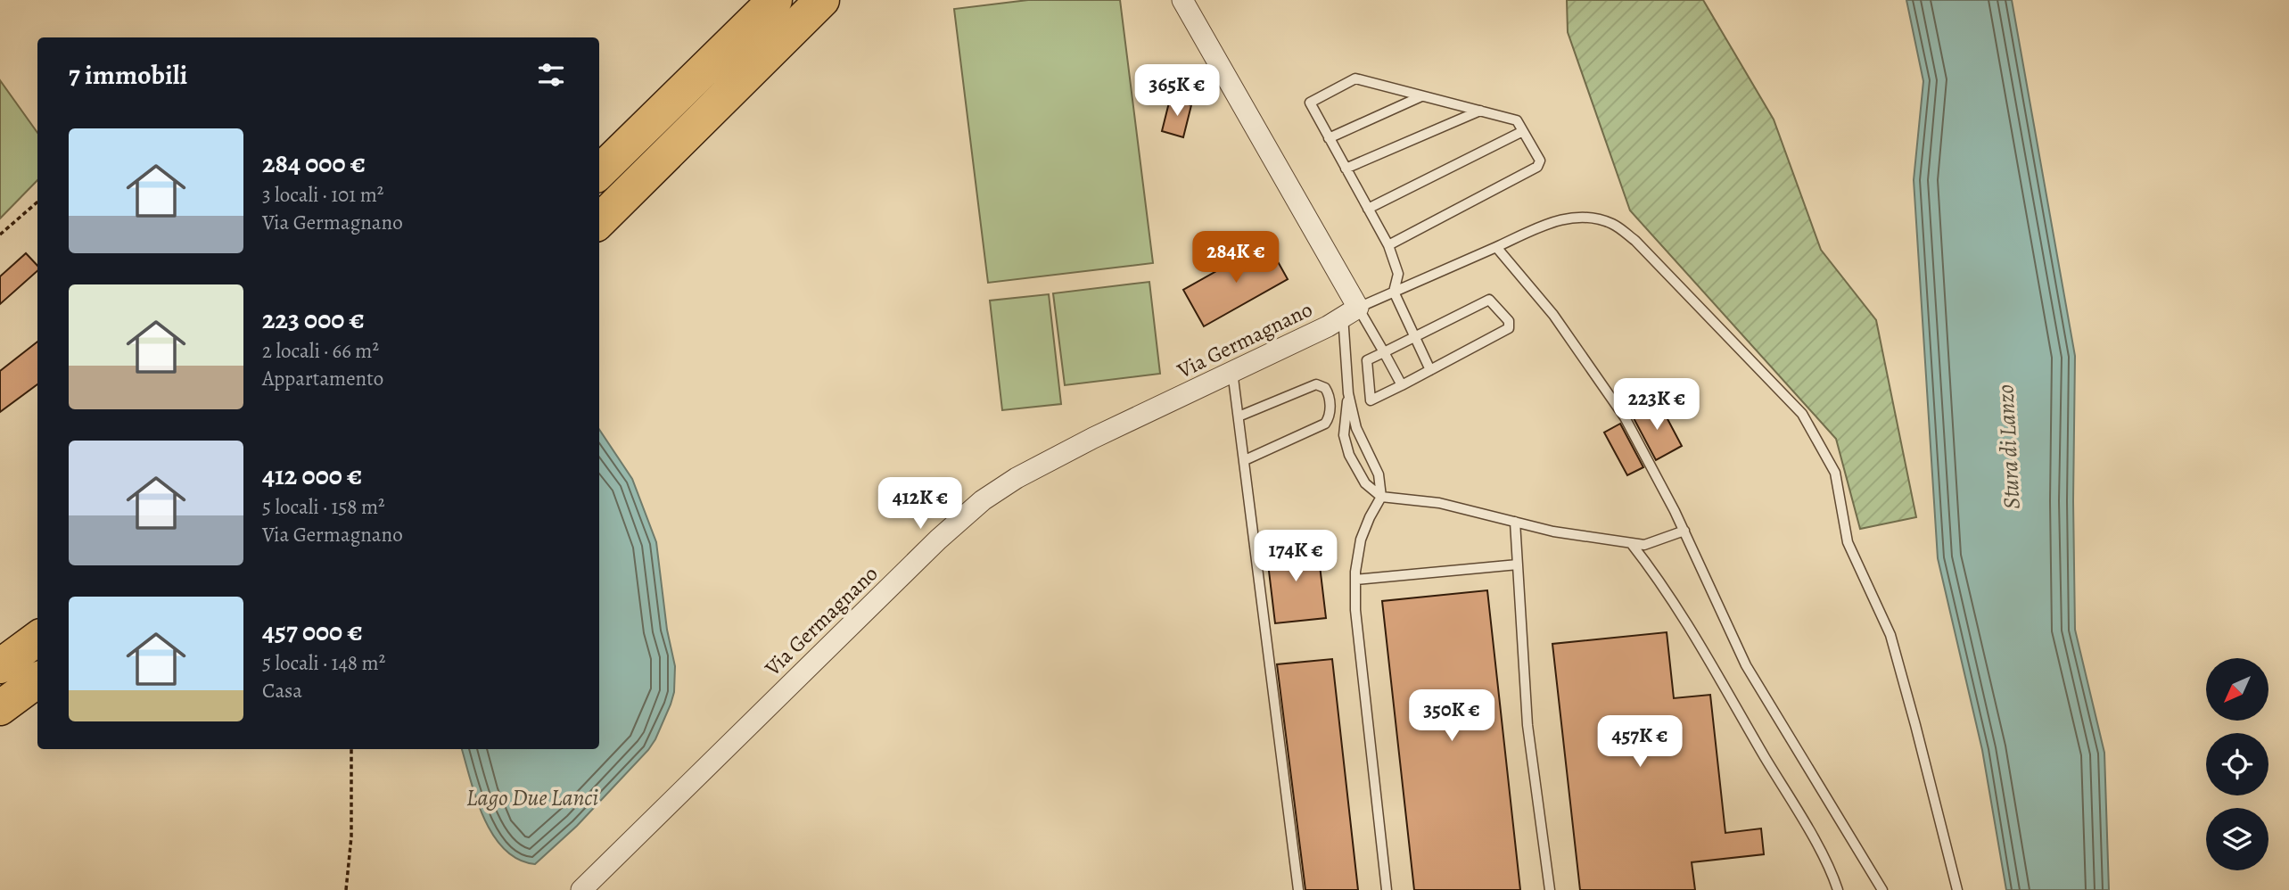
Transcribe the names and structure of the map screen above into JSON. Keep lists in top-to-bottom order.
{
  "streets": {
    "street": ["Via Germagnano"]
  },
  "water": ["Stura di Lanzo", "Lago Due Lanci"],
  "north": "bottom left",
  "page": {
    "heading": "7 immobili",
    "price": [
      "365K €",
      "284K €",
      "223K €",
      "412K €",
      "174K €",
      "350K €",
      "457K €"
    ],
    "list": [
      {
        "name": "284 000 €",
        "note": "3 locali · 101 m² · Via Germagnano"
      },
      {
        "name": "223 000 €",
        "note": "2 locali · 66 m² · Appartamento"
      },
      {
        "name": "412 000 €",
        "note": "5 locali · 158 m² · Via Germagnano"
      },
      {
        "name": "457 000 €",
        "note": "5 locali · 148 m² · Casa"
      }
    ]
  }
}
